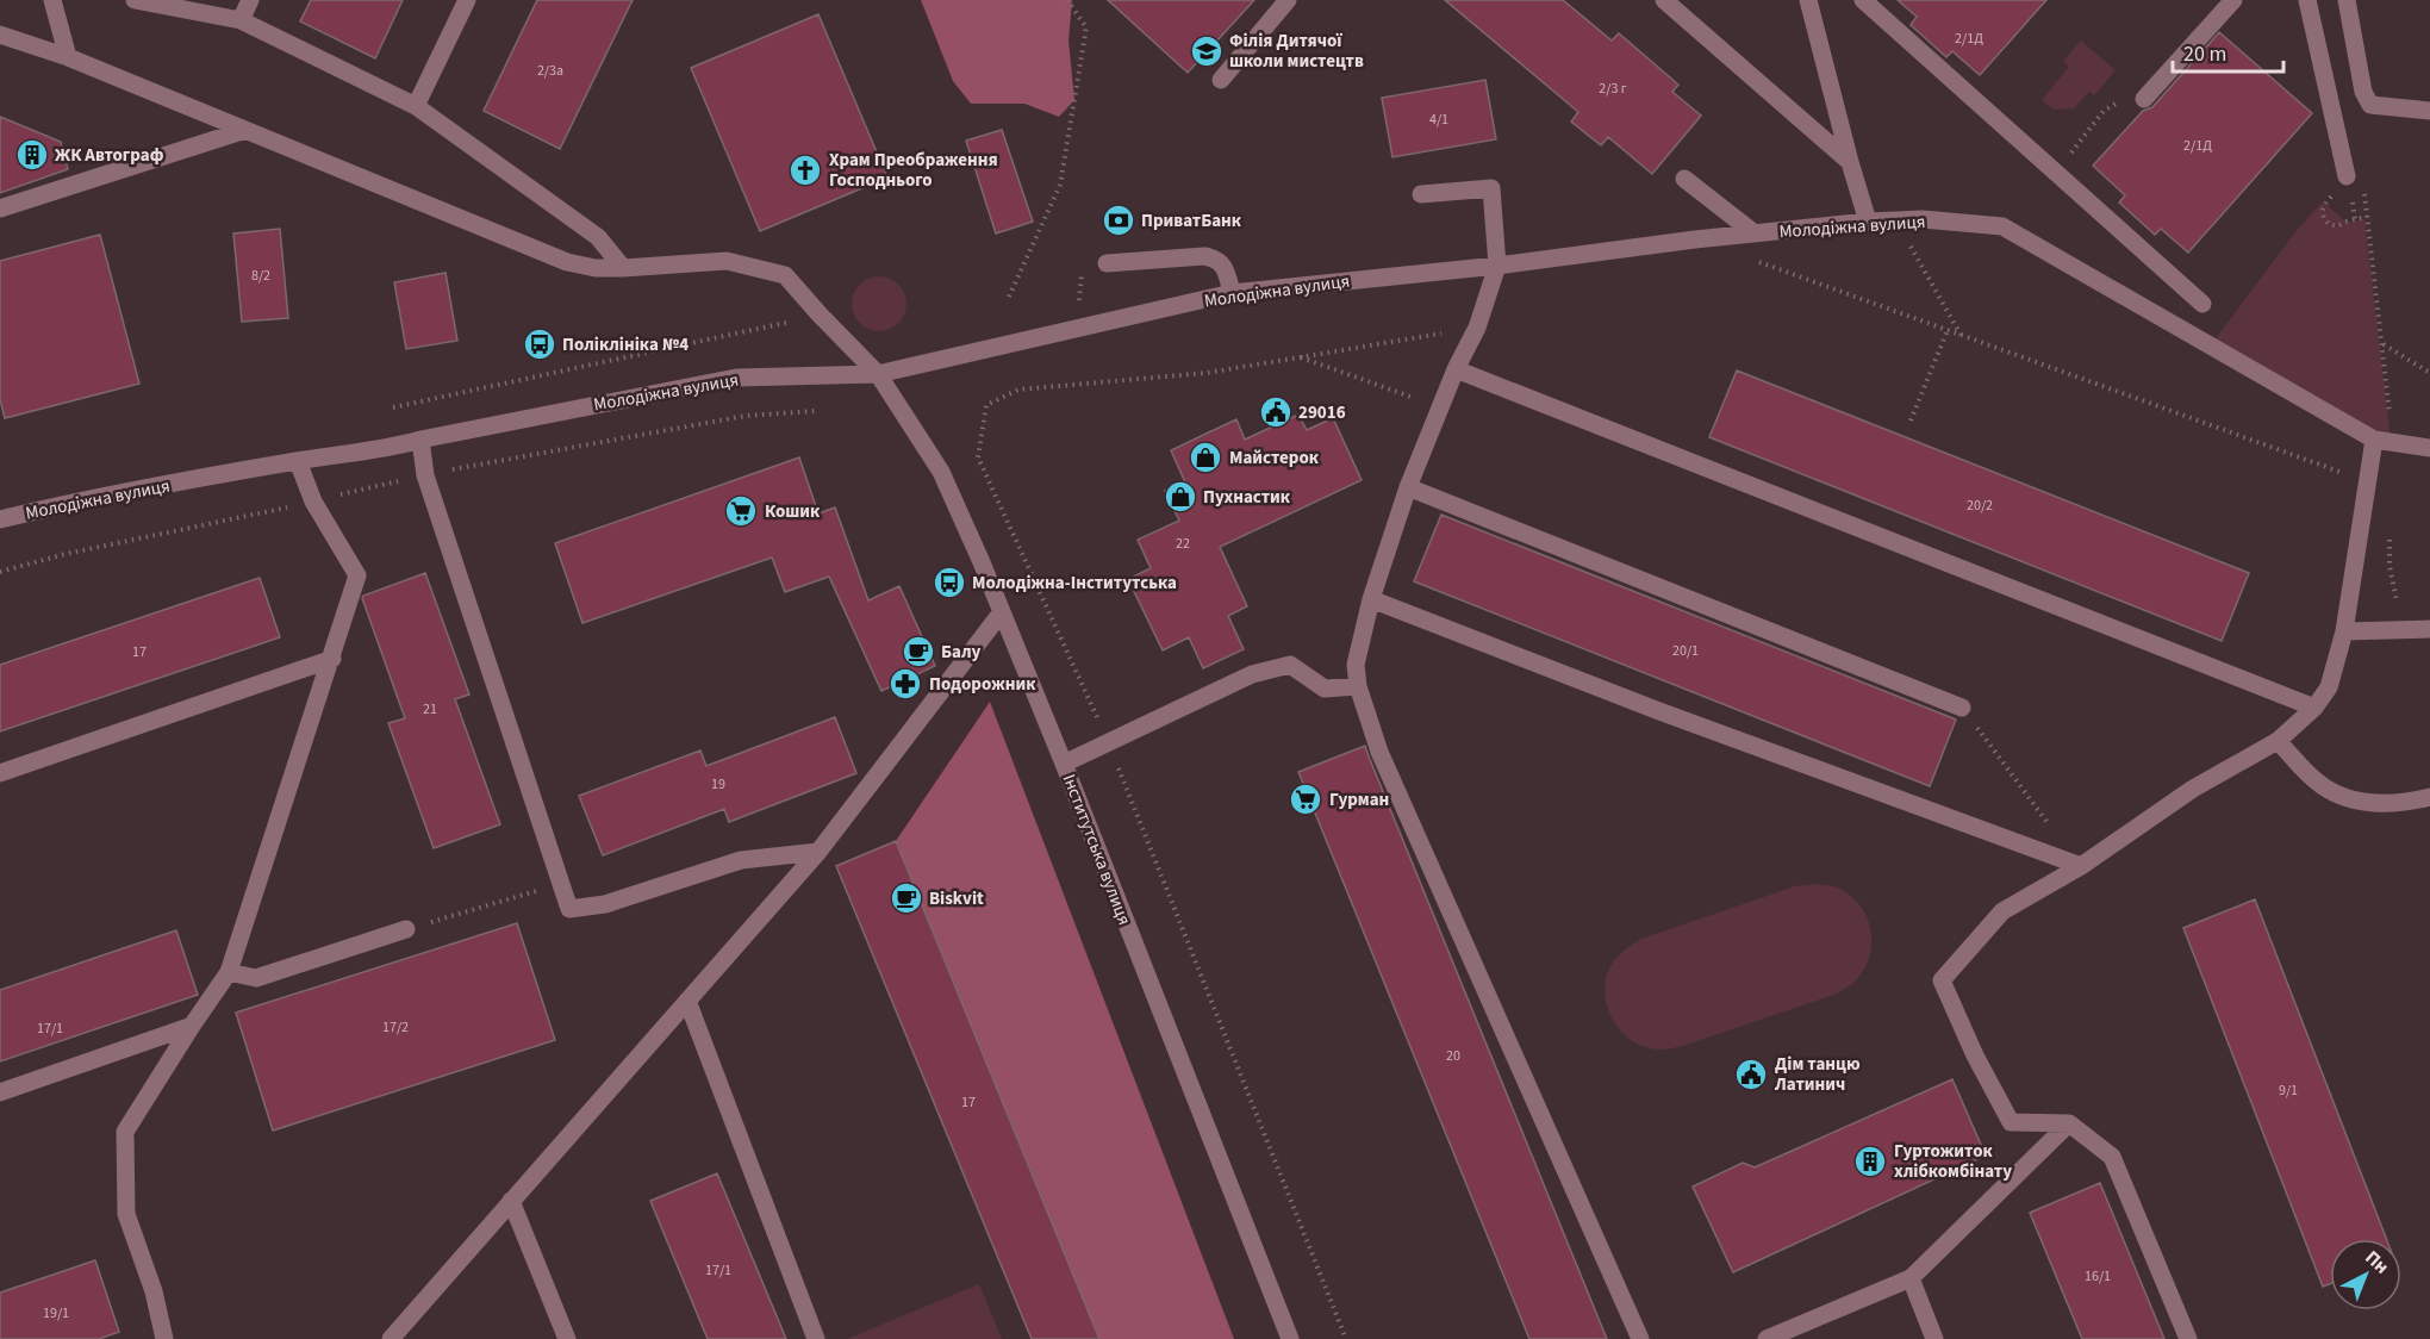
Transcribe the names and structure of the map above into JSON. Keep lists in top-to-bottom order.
{
  "streets": {
    "street": ["Молодіжна вулиця", "Інститутська вулиця"]
  },
  "crossings": [
    ["Молодіжна вулиця", "Інститутська вулиця"]
  ],
  "places": {
    "school or university": ["Філія Дитячої школи мистецтв"],
    "building": ["ЖК Автограф", "Гуртожиток хлібкомбінату"],
    "church": ["Храм Преображення Господнього"],
    "bank": ["ПриватБанк"],
    "bus stop": ["Поліклініка №4", "Молодіжна-Інститутська"],
    "public building": ["29016", "Дім танцю Латинич"],
    "shop": ["Майстерок", "Пухнастик"],
    "supermarket": ["Кошик", "Гурман"],
    "cafe": ["Балу", "Biskvit"],
    "pharmacy": ["Подорожник"]
  },
  "house_numbers": [
    "2/1Д",
    "2/3а",
    "2/3 г",
    "4/1",
    "2/1Д",
    "8/2",
    "20/2",
    "22",
    "20/1",
    "17",
    "21",
    "19",
    "17/2",
    "17/1",
    "20",
    "9/1",
    "17",
    "17/1",
    "16/1",
    "19/1"
  ],
  "scale_bar": "20 m",
  "north": "top right"
}
